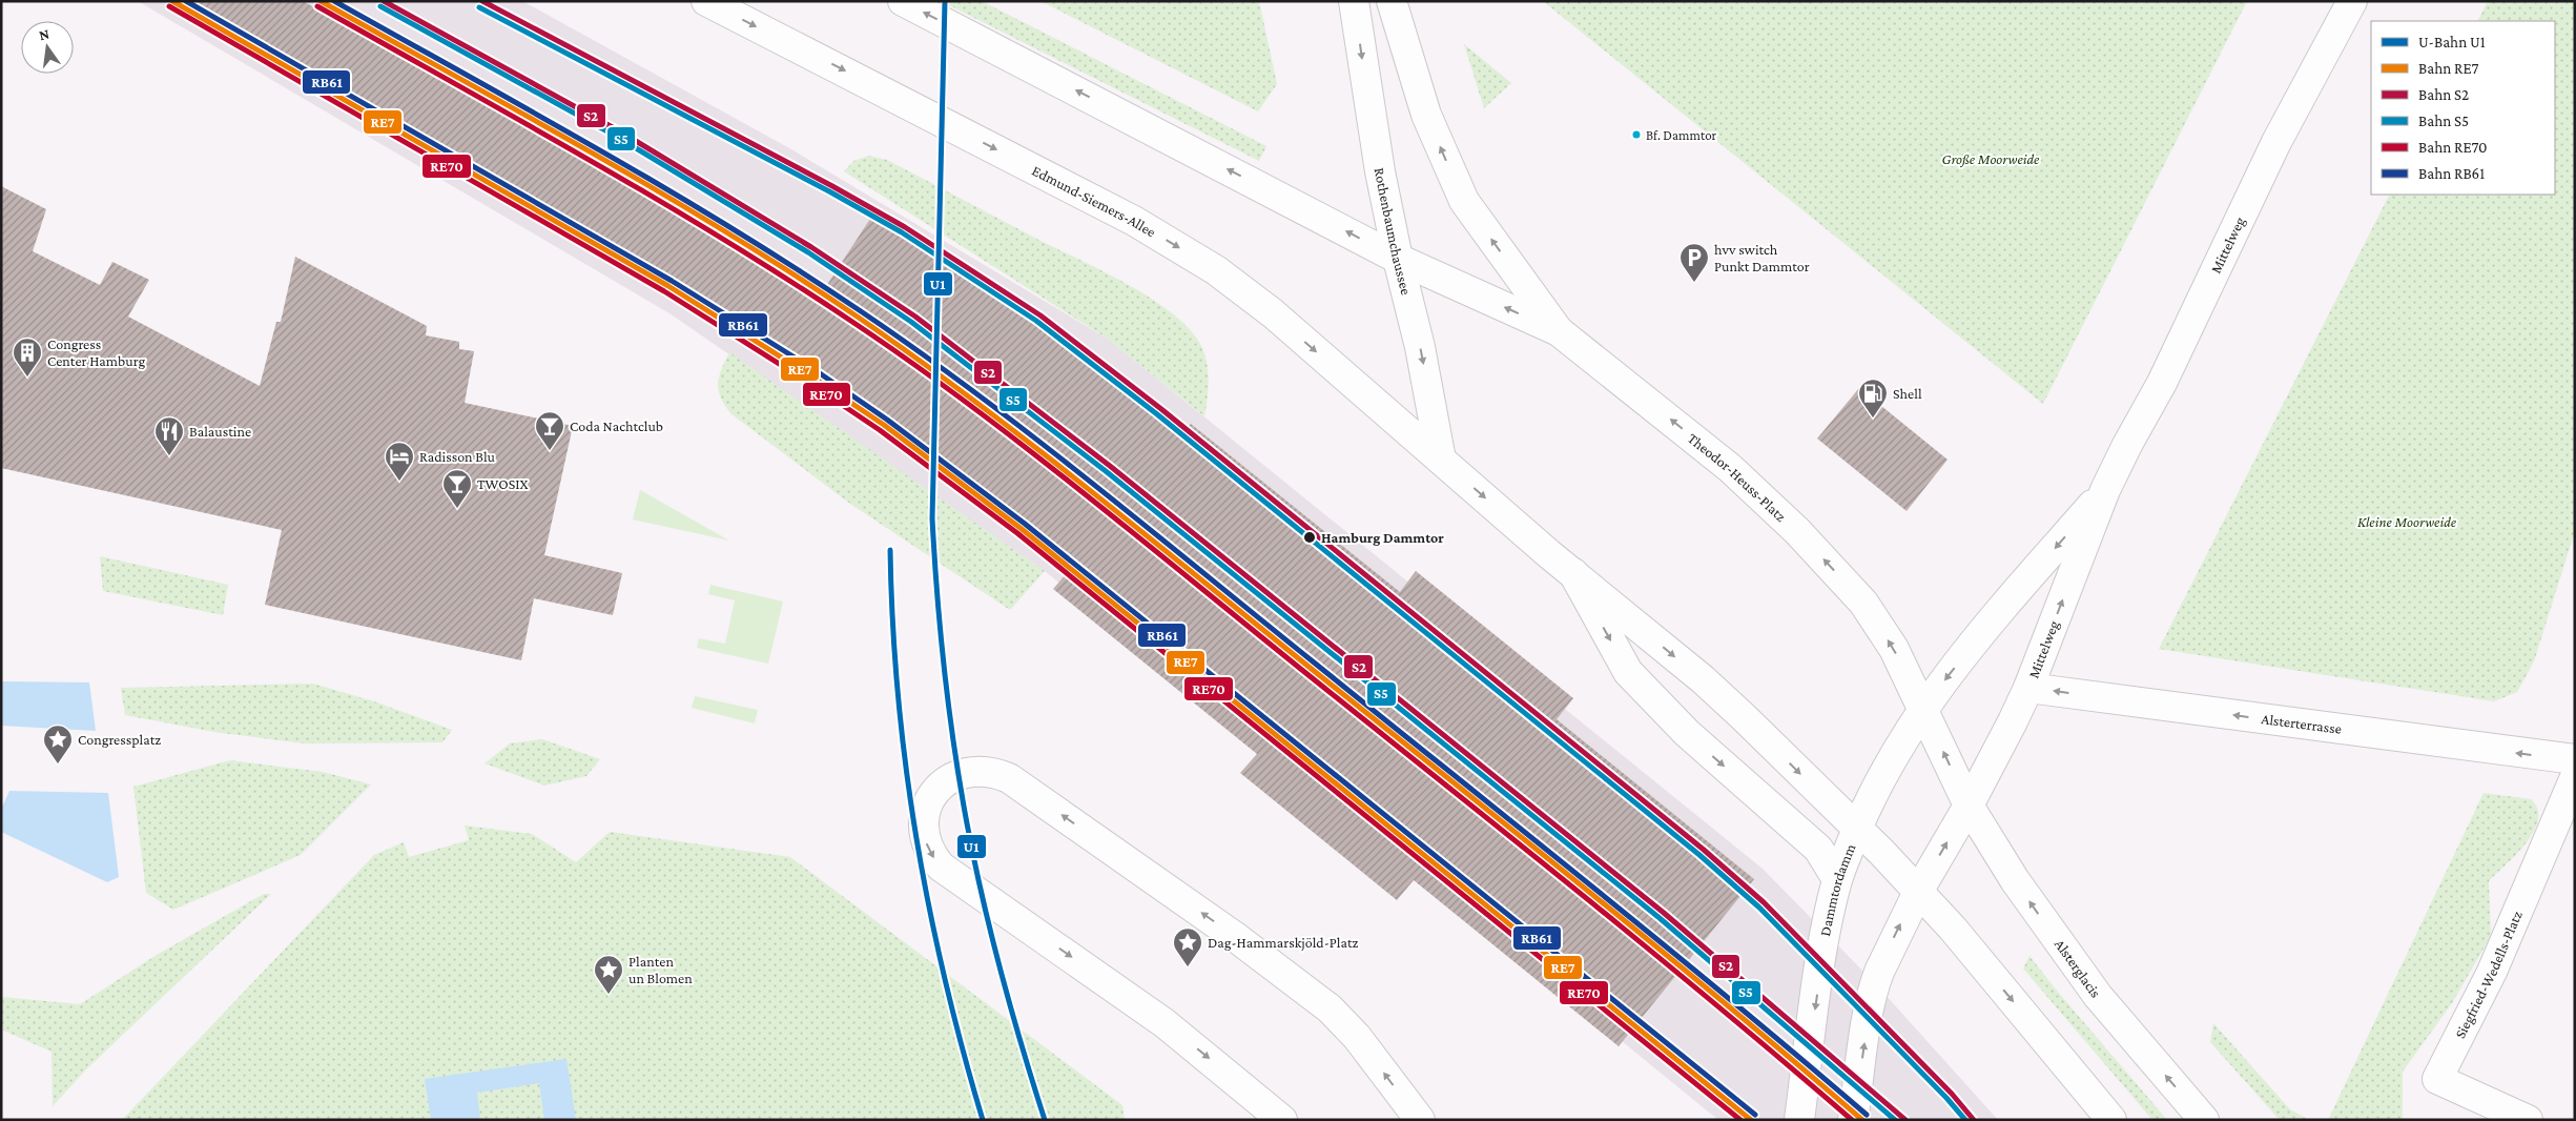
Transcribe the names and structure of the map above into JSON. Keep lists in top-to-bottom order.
{
  "streets": {
    "street": [
      "Edmund-Siemers-Allee",
      "Rothenbaumchaussee",
      "Mittelweg",
      "Theodor-Heuss-Platz",
      "Alsterterrasse",
      "Dammtordamm",
      "Alsterglacis",
      "Siegfried-Wedells-Platz"
    ]
  },
  "crossings": [
    ["Edmund-Siemers-Allee", "Rothenbaumchaussee"],
    ["Rothenbaumchaussee", "Theodor-Heuss-Platz"],
    ["Mittelweg", "Theodor-Heuss-Platz"],
    ["Mittelweg", "Alsterterrasse"],
    ["Mittelweg", "Dammtordamm"],
    ["Mittelweg", "Alsterglacis"],
    ["Theodor-Heuss-Platz", "Dammtordamm"],
    ["Theodor-Heuss-Platz", "Alsterglacis"]
  ],
  "one_way": ["Alsterterrasse"],
  "parks": ["Große Moorweide", "Kleine Moorweide"],
  "places": {
    "other": ["Bf. Dammtor", "Hamburg Dammtor"],
    "parking": ["hvv switch Punkt Dammtor"],
    "building": ["Congress Center Hamburg"],
    "fuel station": ["Shell"],
    "bar": ["Coda Nachtclub", "TWOSIX"],
    "restaurant": ["Balaustine"],
    "hotel": ["Radisson Blu"],
    "place": ["Congressplatz", "Dag-Hammarskjöld-Platz", "Planten un Blomen"]
  },
  "lines": [
    "metro line U1",
    "rail line RE7",
    "rail line S2",
    "rail line RB61",
    "rail line S5",
    "rail line RE70"
  ],
  "legend": [
    "U-Bahn U1",
    "Bahn RE7",
    "Bahn S2",
    "Bahn S5",
    "Bahn RE70",
    "Bahn RB61"
  ],
  "north": "top"
}
